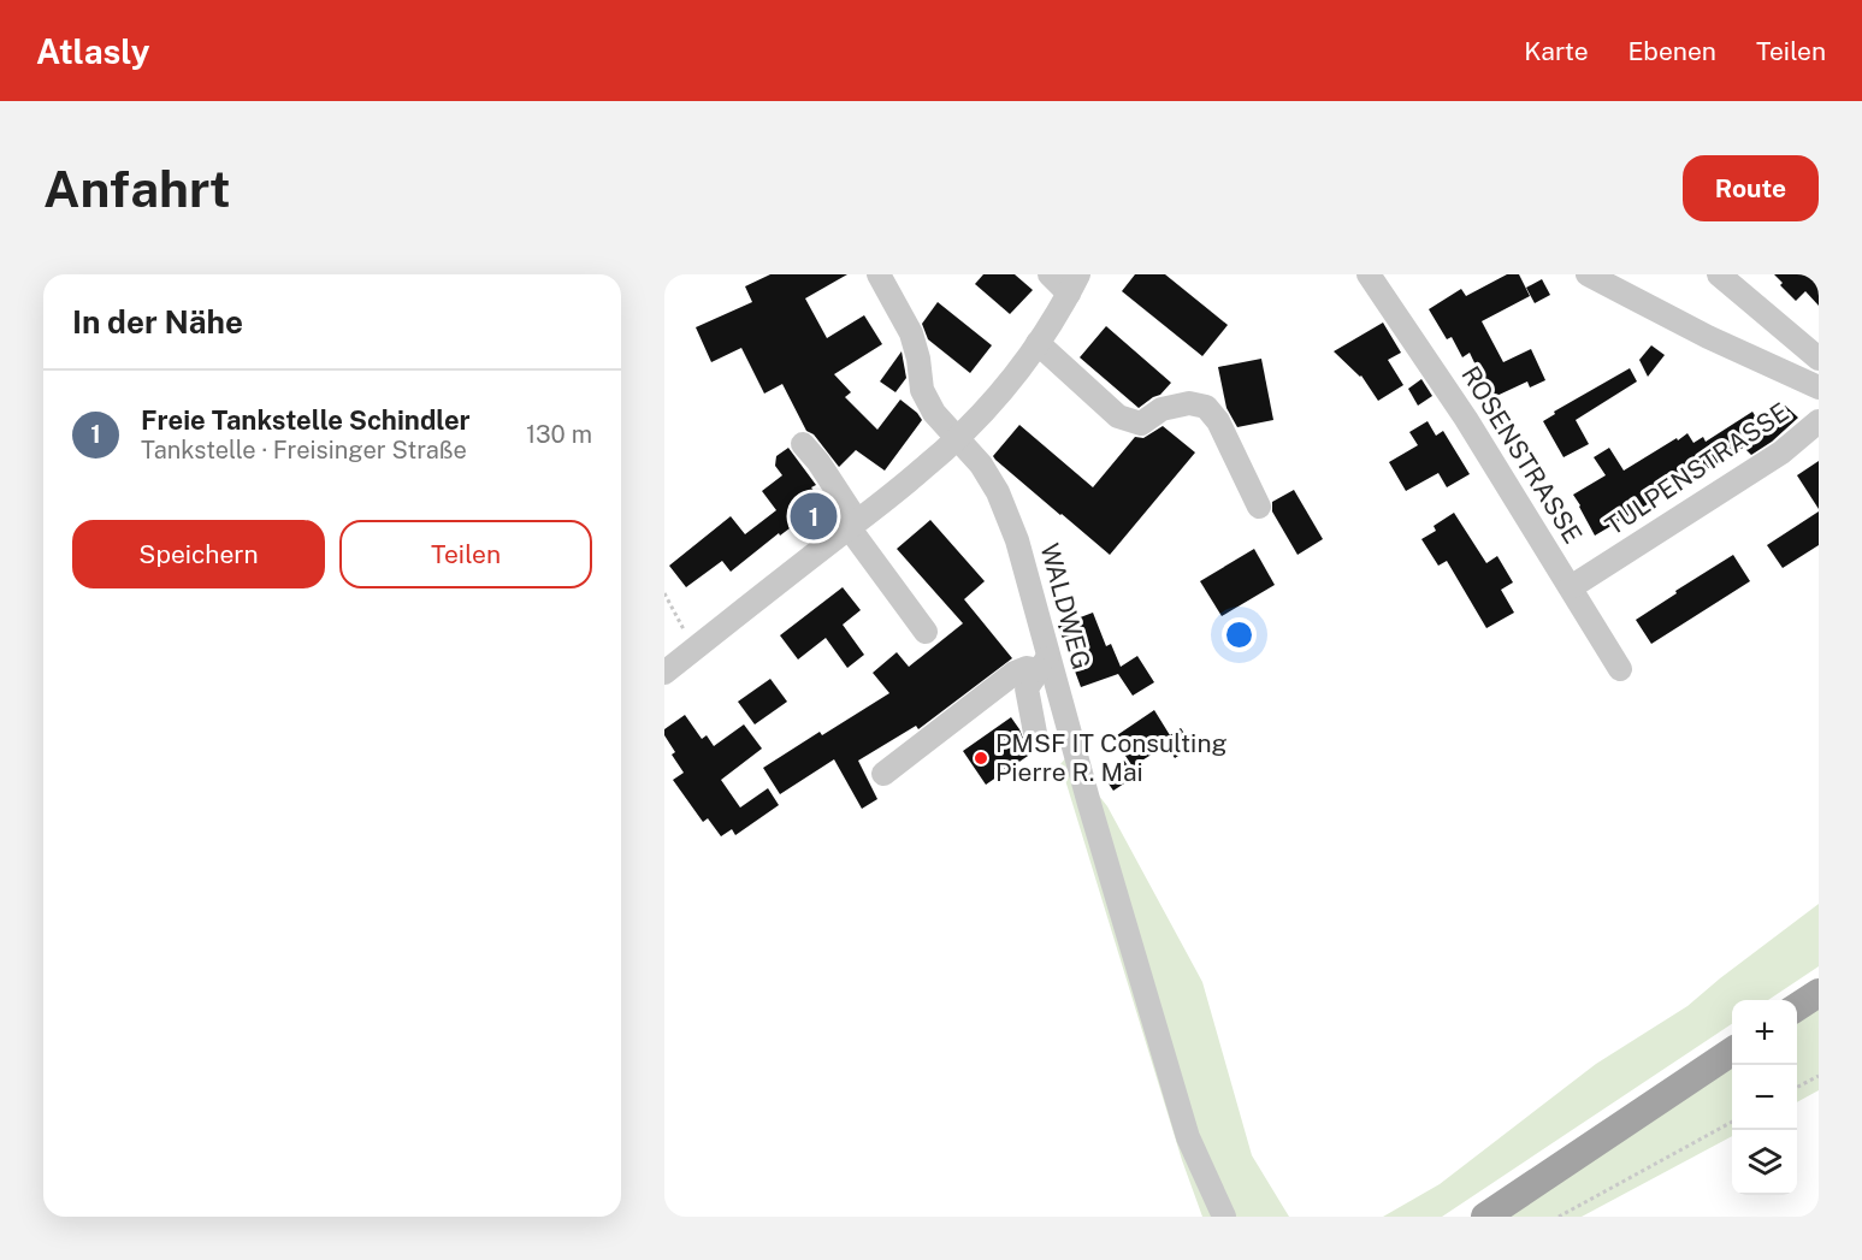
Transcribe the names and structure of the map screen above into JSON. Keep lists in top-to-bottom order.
{
  "streets": {
    "street": ["ROSENSTRASSE", "TULPENSTRASSE", "WALDWEG"]
  },
  "crossings": [
    ["ROSENSTRASSE", "TULPENSTRASSE"]
  ],
  "places": ["PMSF IT Consulting Pierre R. Mai"],
  "page": {
    "header": "Atlasly",
    "nav": ["Karte", "Ebenen", "Teilen"],
    "buttons": [
      "Route",
      ["Speichern", "Teilen"]
    ],
    "title": "Anfahrt",
    "heading": "In der Nähe",
    "list": [
      {
        "mark": "1",
        "name": "Freie Tankstelle Schindler",
        "note": "Tankstelle · Freisinger Straße",
        "value": "130 m"
      }
    ],
    "pins": "1",
    "map_buttons": ["+", "−"]
  }
}
